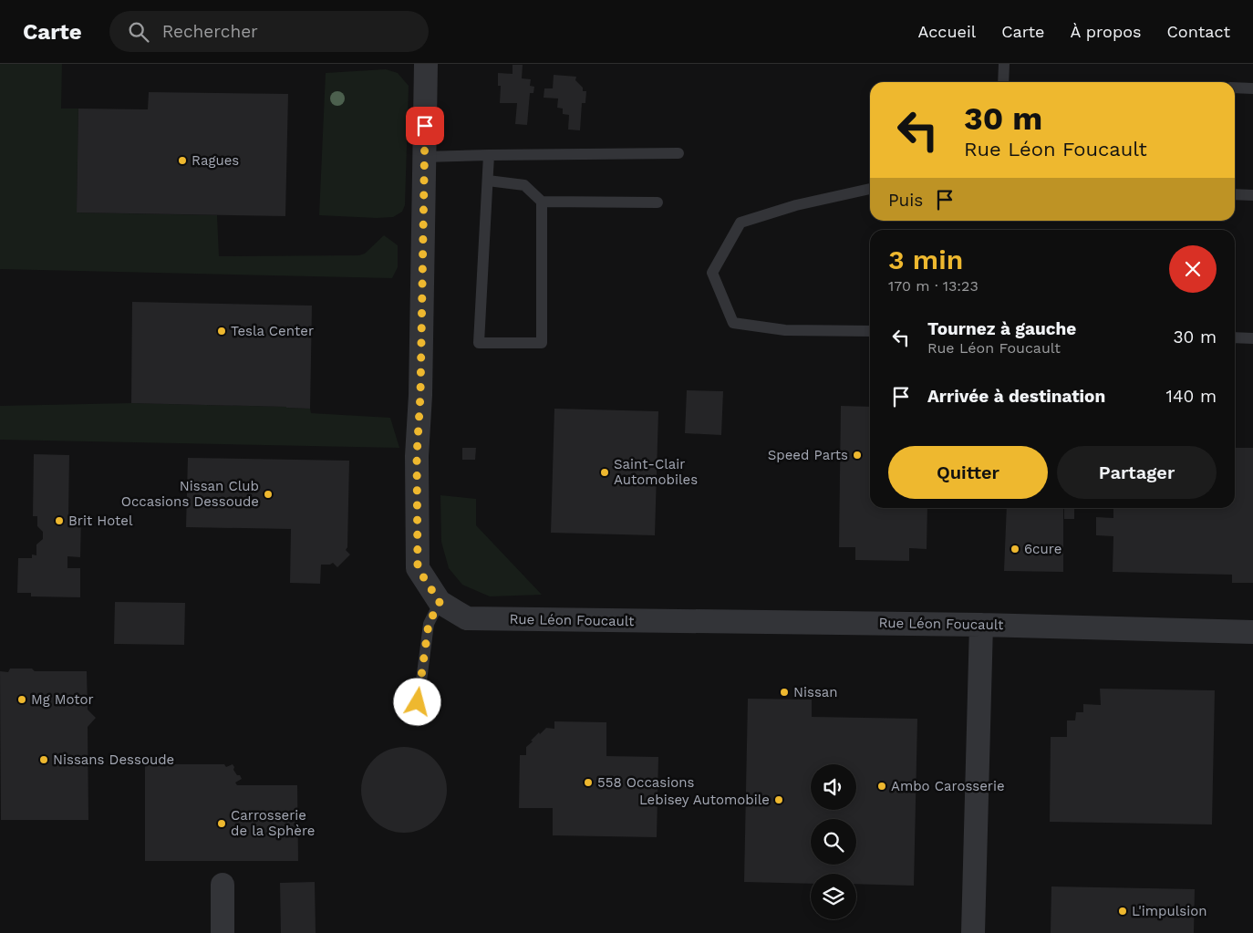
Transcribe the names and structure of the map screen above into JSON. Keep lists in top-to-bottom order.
{
  "streets": {
    "street": ["Rue Léon Foucault"]
  },
  "places": [
    "Ragues",
    "Tesla Center",
    "Speed Parts",
    "Saint-Clair Automobiles",
    "Nissan Club Occasions Dessoude",
    "Brit Hotel",
    "6cure",
    "Nissan",
    "Mg Motor",
    "Nissans Dessoude",
    "558 Occasions",
    "Ambo Carosserie",
    "Lebisey Automobile",
    "Carrosserie de la Sphère",
    "L'impulsion"
  ],
  "page": {
    "header": "Carte",
    "search": "Rechercher",
    "nav": [
      "Accueil",
      "Carte",
      "À propos",
      "Contact"
    ],
    "turn": ["30 m", "Rue Léon Foucault"],
    "then": "Puis",
    "heading": ["3 min", "170 m · 13:23"],
    "list": [
      {
        "name": "Tournez à gauche",
        "note": "Rue Léon Foucault",
        "value": "30 m"
      },
      {
        "name": "Arrivée à destination",
        "value": "140 m"
      }
    ],
    "buttons": ["Quitter", "Partager"]
  }
}
